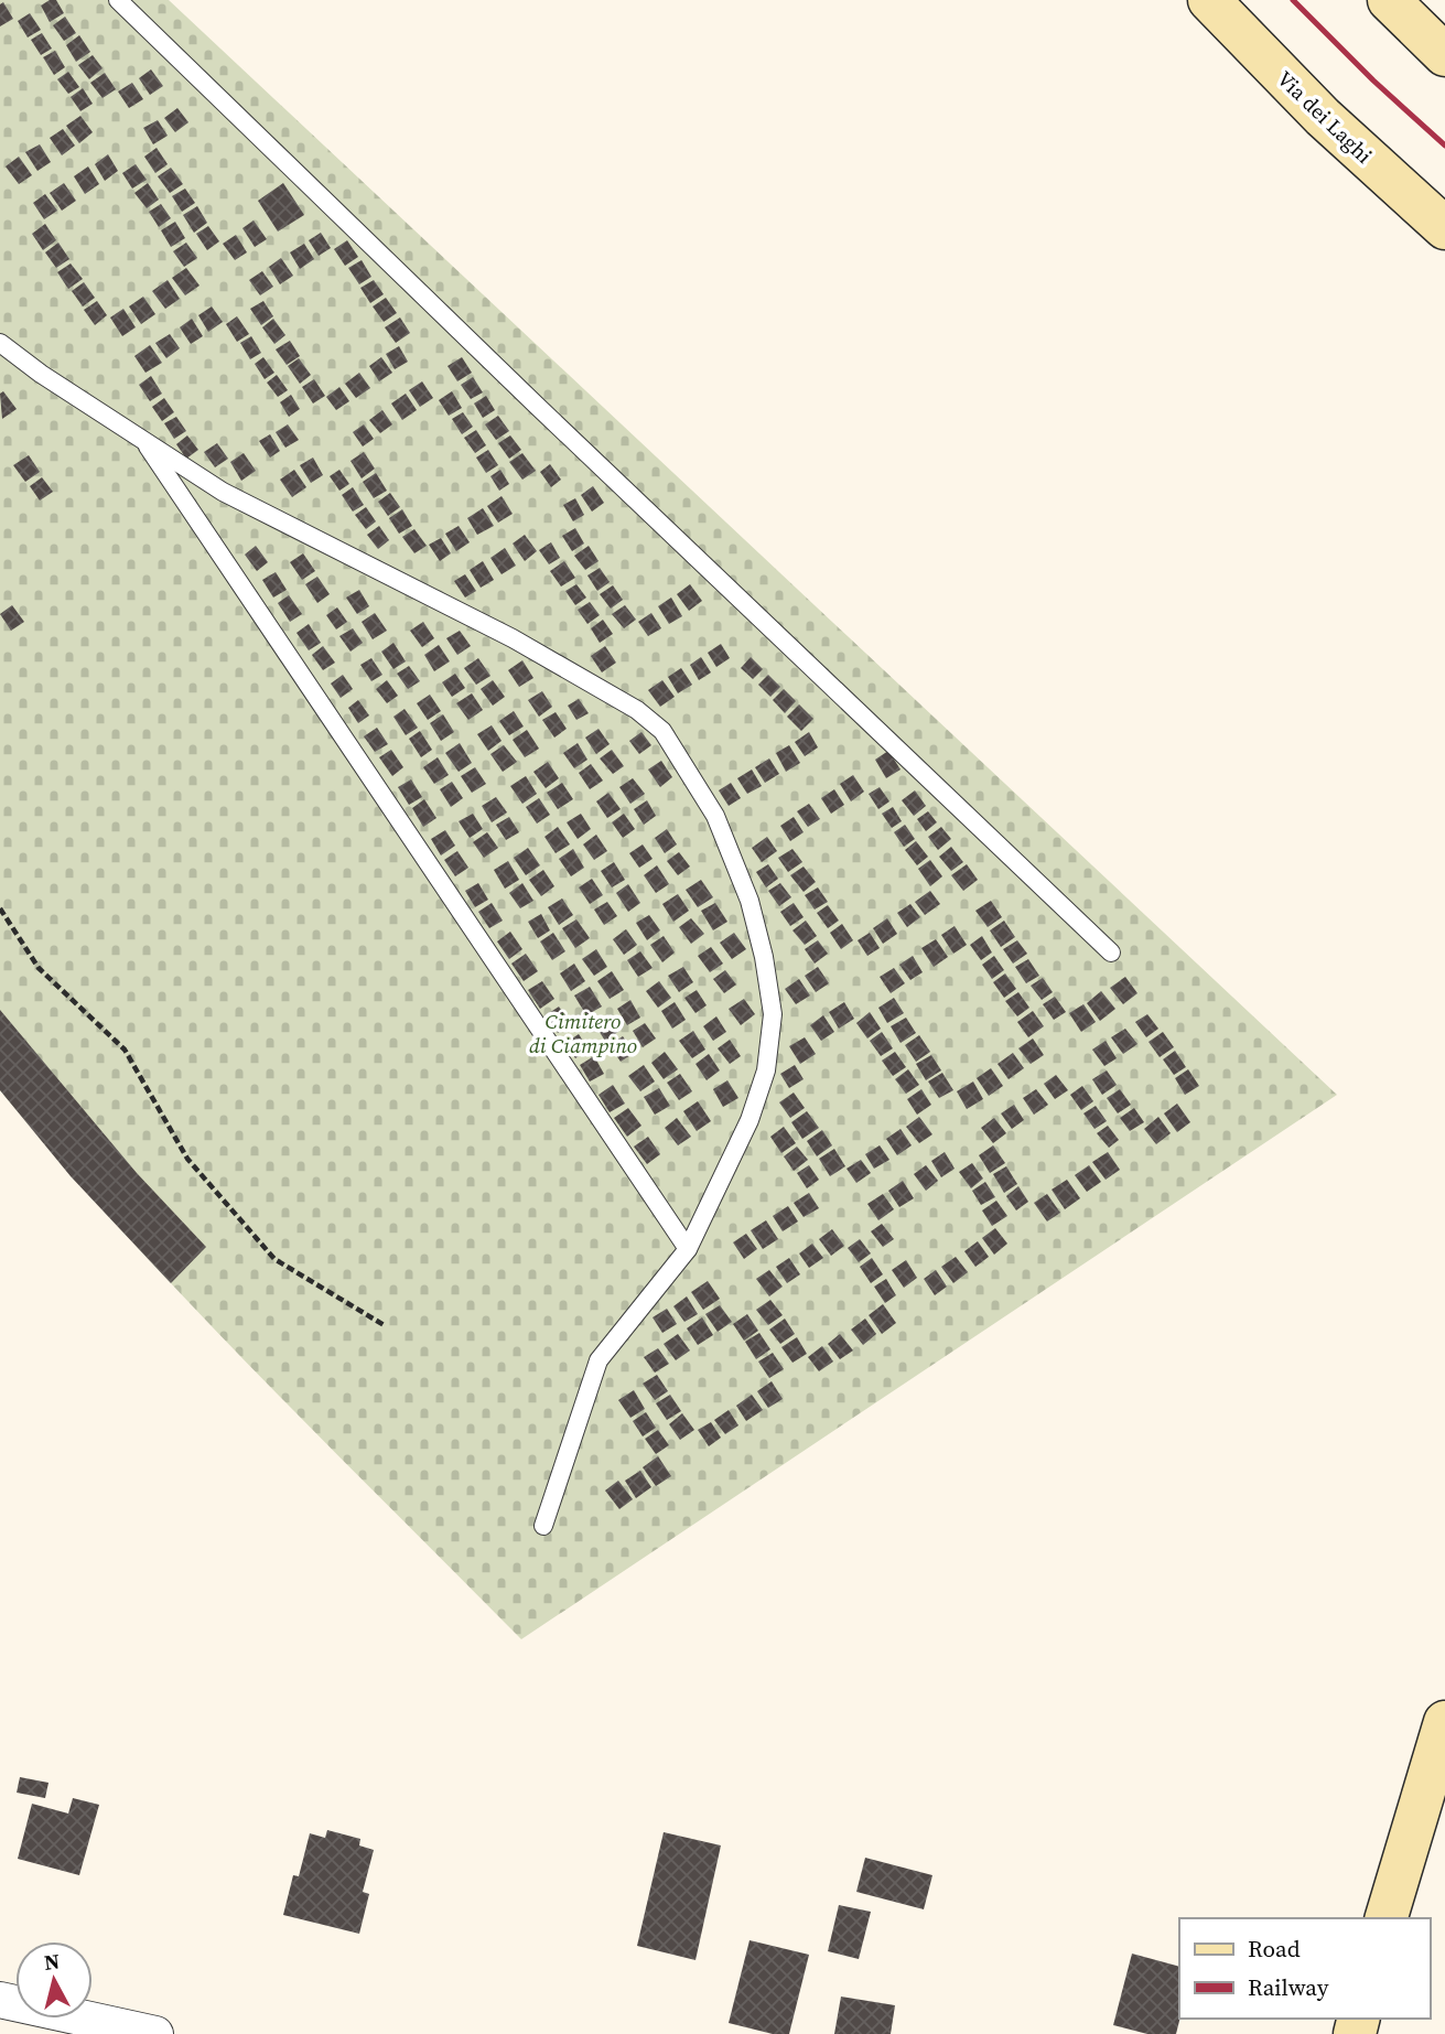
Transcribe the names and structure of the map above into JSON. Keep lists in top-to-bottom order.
{
  "streets": {
    "main road": ["Via dei Laghi"]
  },
  "parks": ["Cimitero di Ciampino"],
  "legend": ["Road", "Railway"],
  "north": "top"
}
